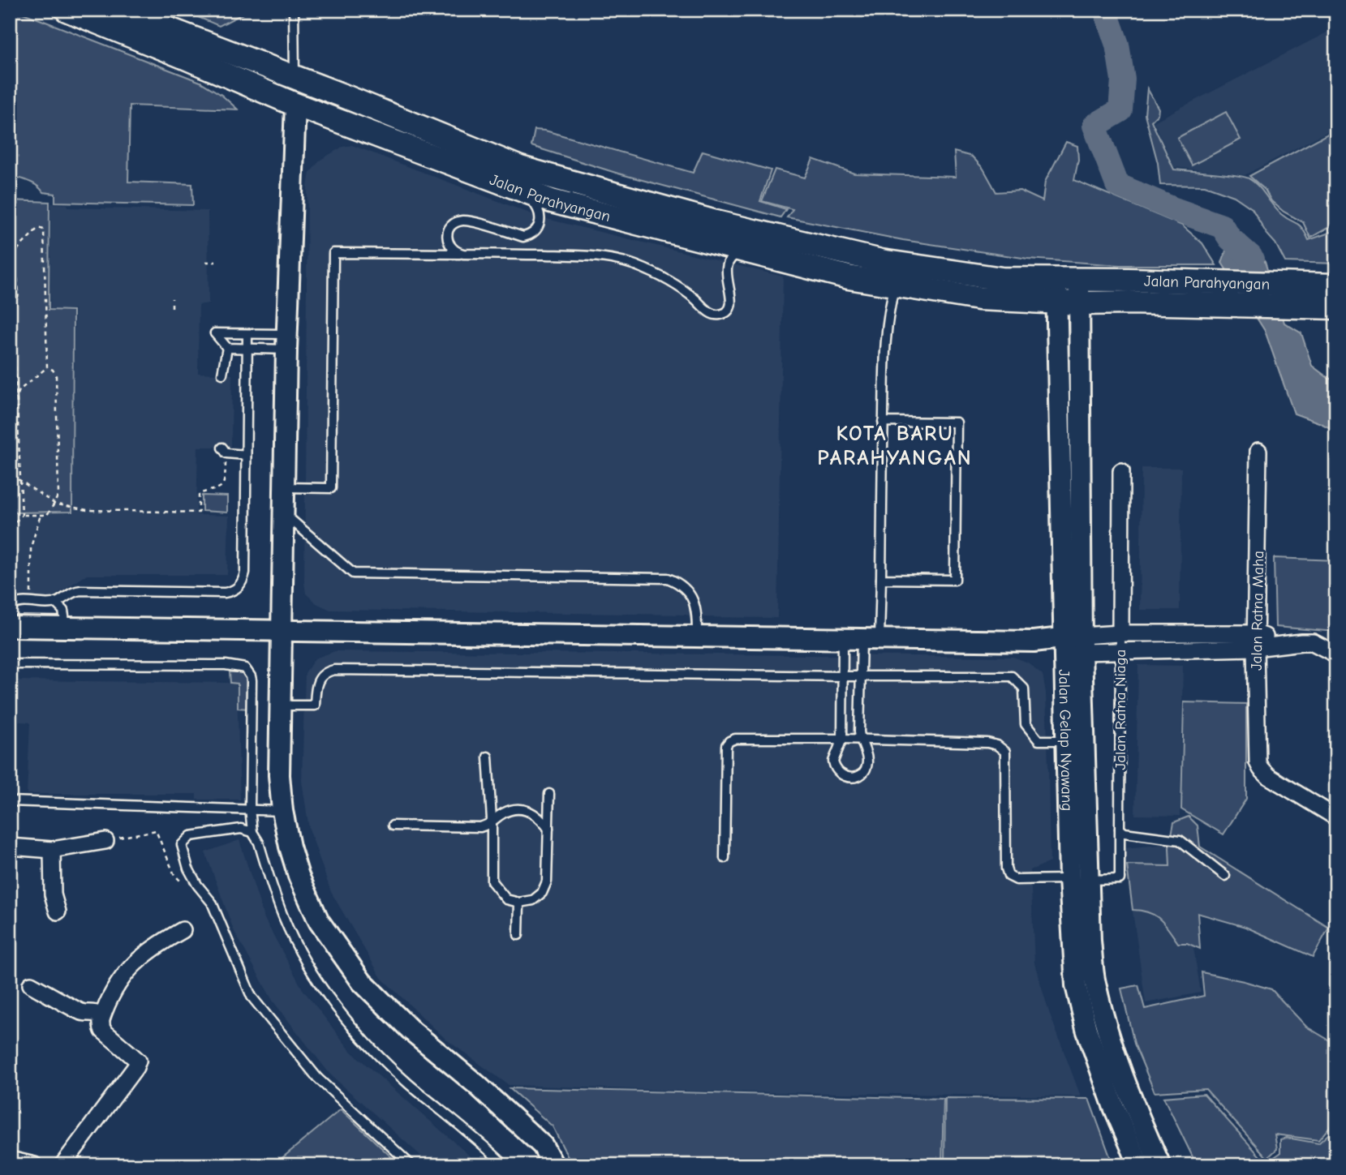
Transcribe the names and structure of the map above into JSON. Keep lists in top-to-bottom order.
{
  "streets": {
    "main road": ["Jalan Parahyangan"],
    "street": ["Jalan Ratna Maha", "Jalan Ratna Niaga", "Jalan Gelap Nyawang"]
  },
  "crossings": [
    ["Jalan Parahyangan", "Jalan Gelap Nyawang"],
    ["Jalan Ratna Niaga", "Jalan Gelap Nyawang"]
  ],
  "districts": ["KOTA BARU PARAHYANGAN"]
}
